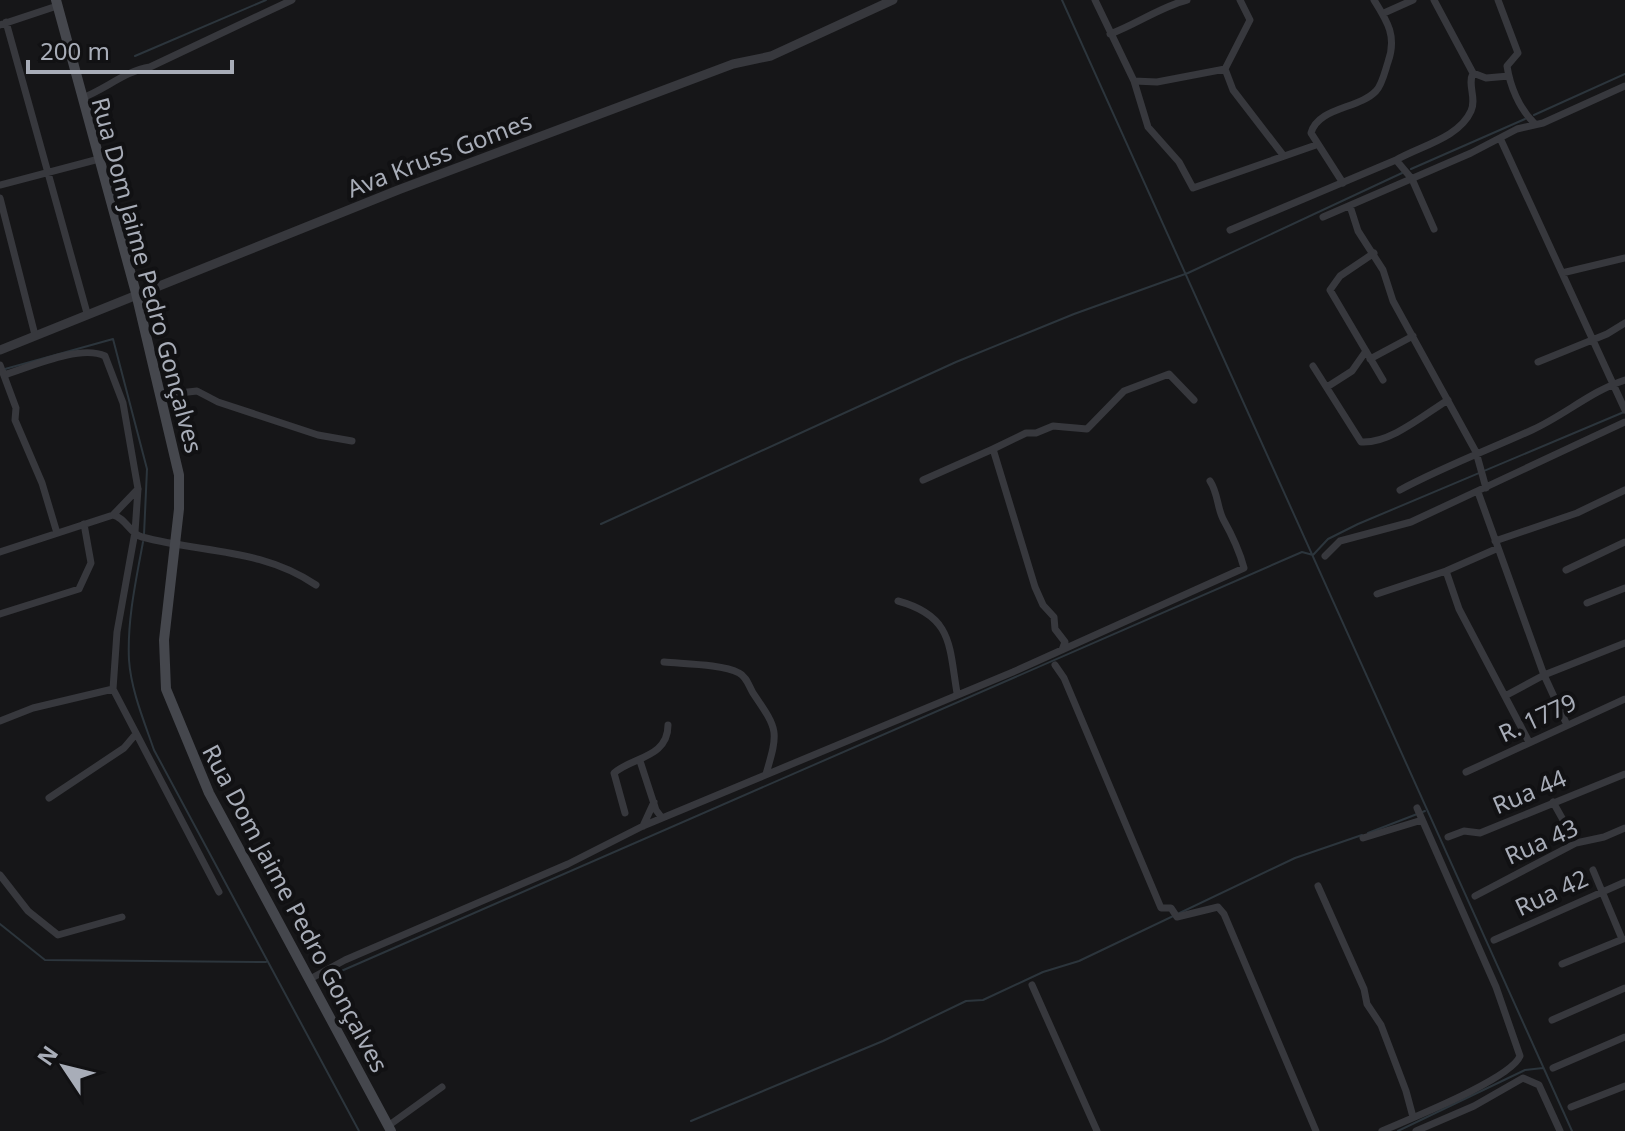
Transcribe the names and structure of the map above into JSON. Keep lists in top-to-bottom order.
{
  "streets": {
    "main road": ["Rua Dom Jaime Pedro Gonçalves"],
    "street": [
      "Ava Kruss Gomes",
      "R. 1779",
      "Rua 44",
      "Rua 43",
      "Rua 42"
    ]
  },
  "crossings": [
    ["Ava Kruss Gomes", "Rua Dom Jaime Pedro Gonçalves"]
  ],
  "scale_bar": "200 m",
  "north": "top left"
}
